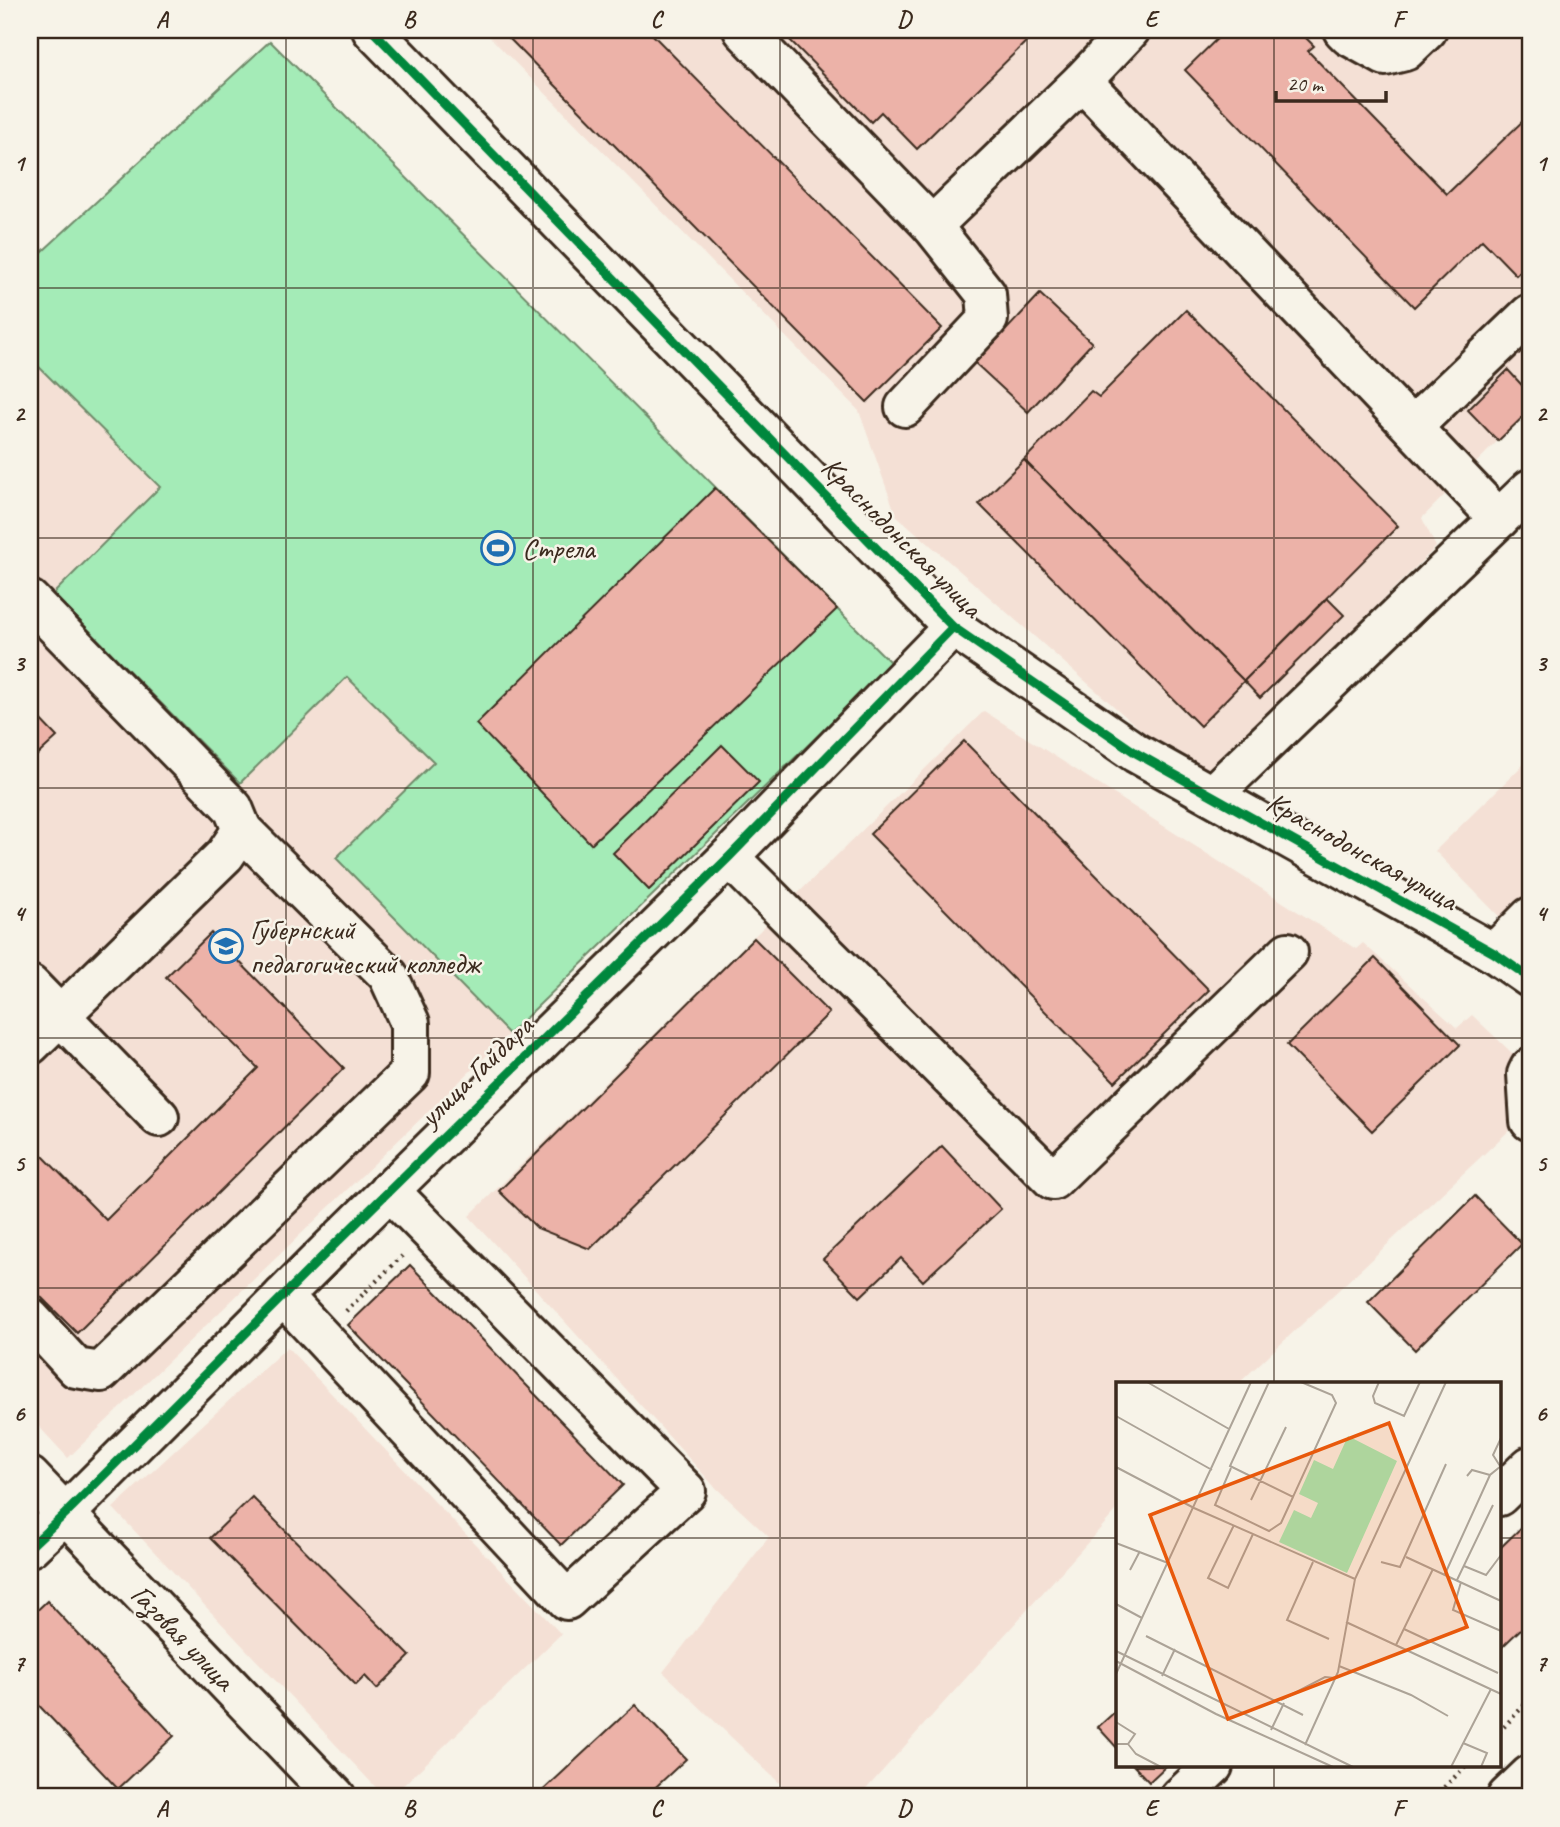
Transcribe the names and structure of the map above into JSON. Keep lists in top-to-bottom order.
{
  "streets": {
    "street": ["Краснодонская улица", "улица Гайдара", "Газовая улица"]
  },
  "crossings": [
    ["Краснодонская улица", "улица Гайдара"],
    ["улица Гайдара", "Газовая улица"]
  ],
  "places": {
    "sports": ["Стрела"],
    "school or university": ["Губернский педагогический колледж"]
  },
  "scale_bar": "20 m",
  "grid": {
    "columns": [
      "A",
      "B",
      "C",
      "D",
      "E",
      "F"
    ],
    "rows": [
      "1",
      "2",
      "3",
      "4",
      "5",
      "6",
      "7"
    ]
  }
}
